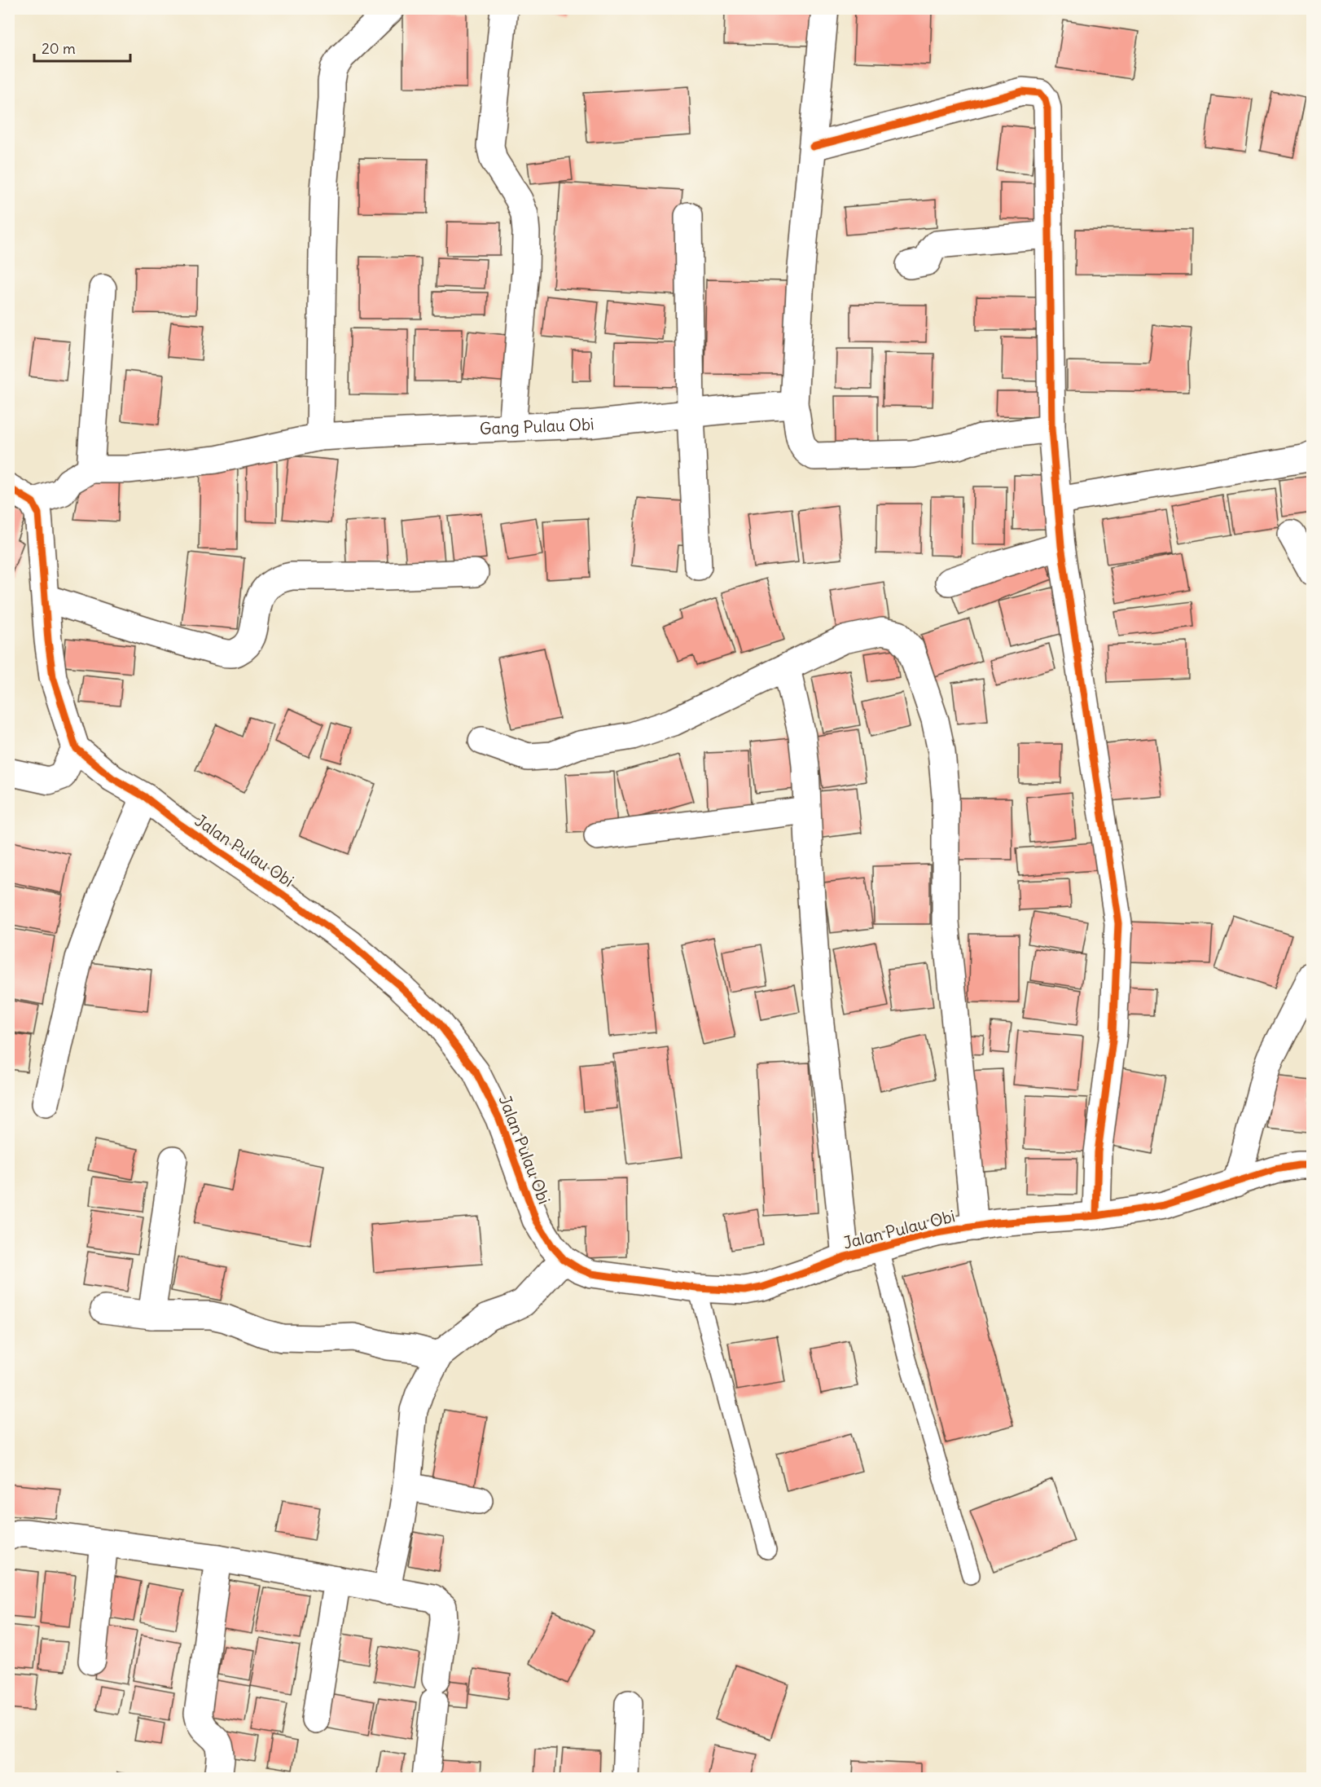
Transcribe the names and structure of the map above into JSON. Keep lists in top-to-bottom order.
{
  "streets": {
    "street": ["Gang Pulau Obi", "Jalan Pulau Obi"]
  },
  "scale_bar": "20 m"
}
